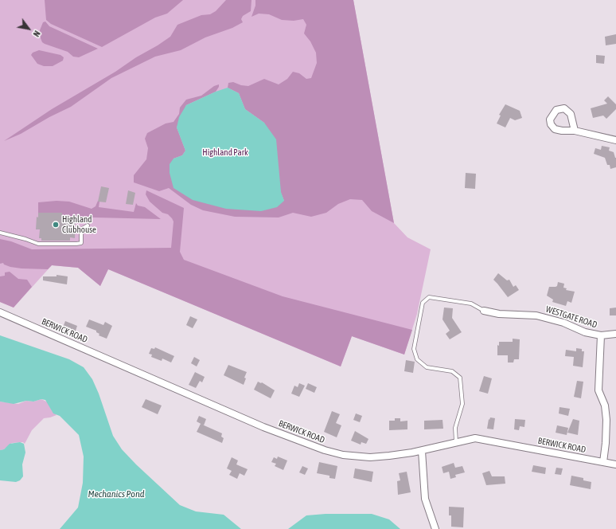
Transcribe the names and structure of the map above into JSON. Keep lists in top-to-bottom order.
{
  "streets": {
    "street": ["WESTGATE ROAD", "BERWICK ROAD"]
  },
  "water": ["Mechanics Pond"],
  "parks": ["Highland Park"],
  "places": ["Highland Clubhouse"],
  "north": "bottom right"
}
